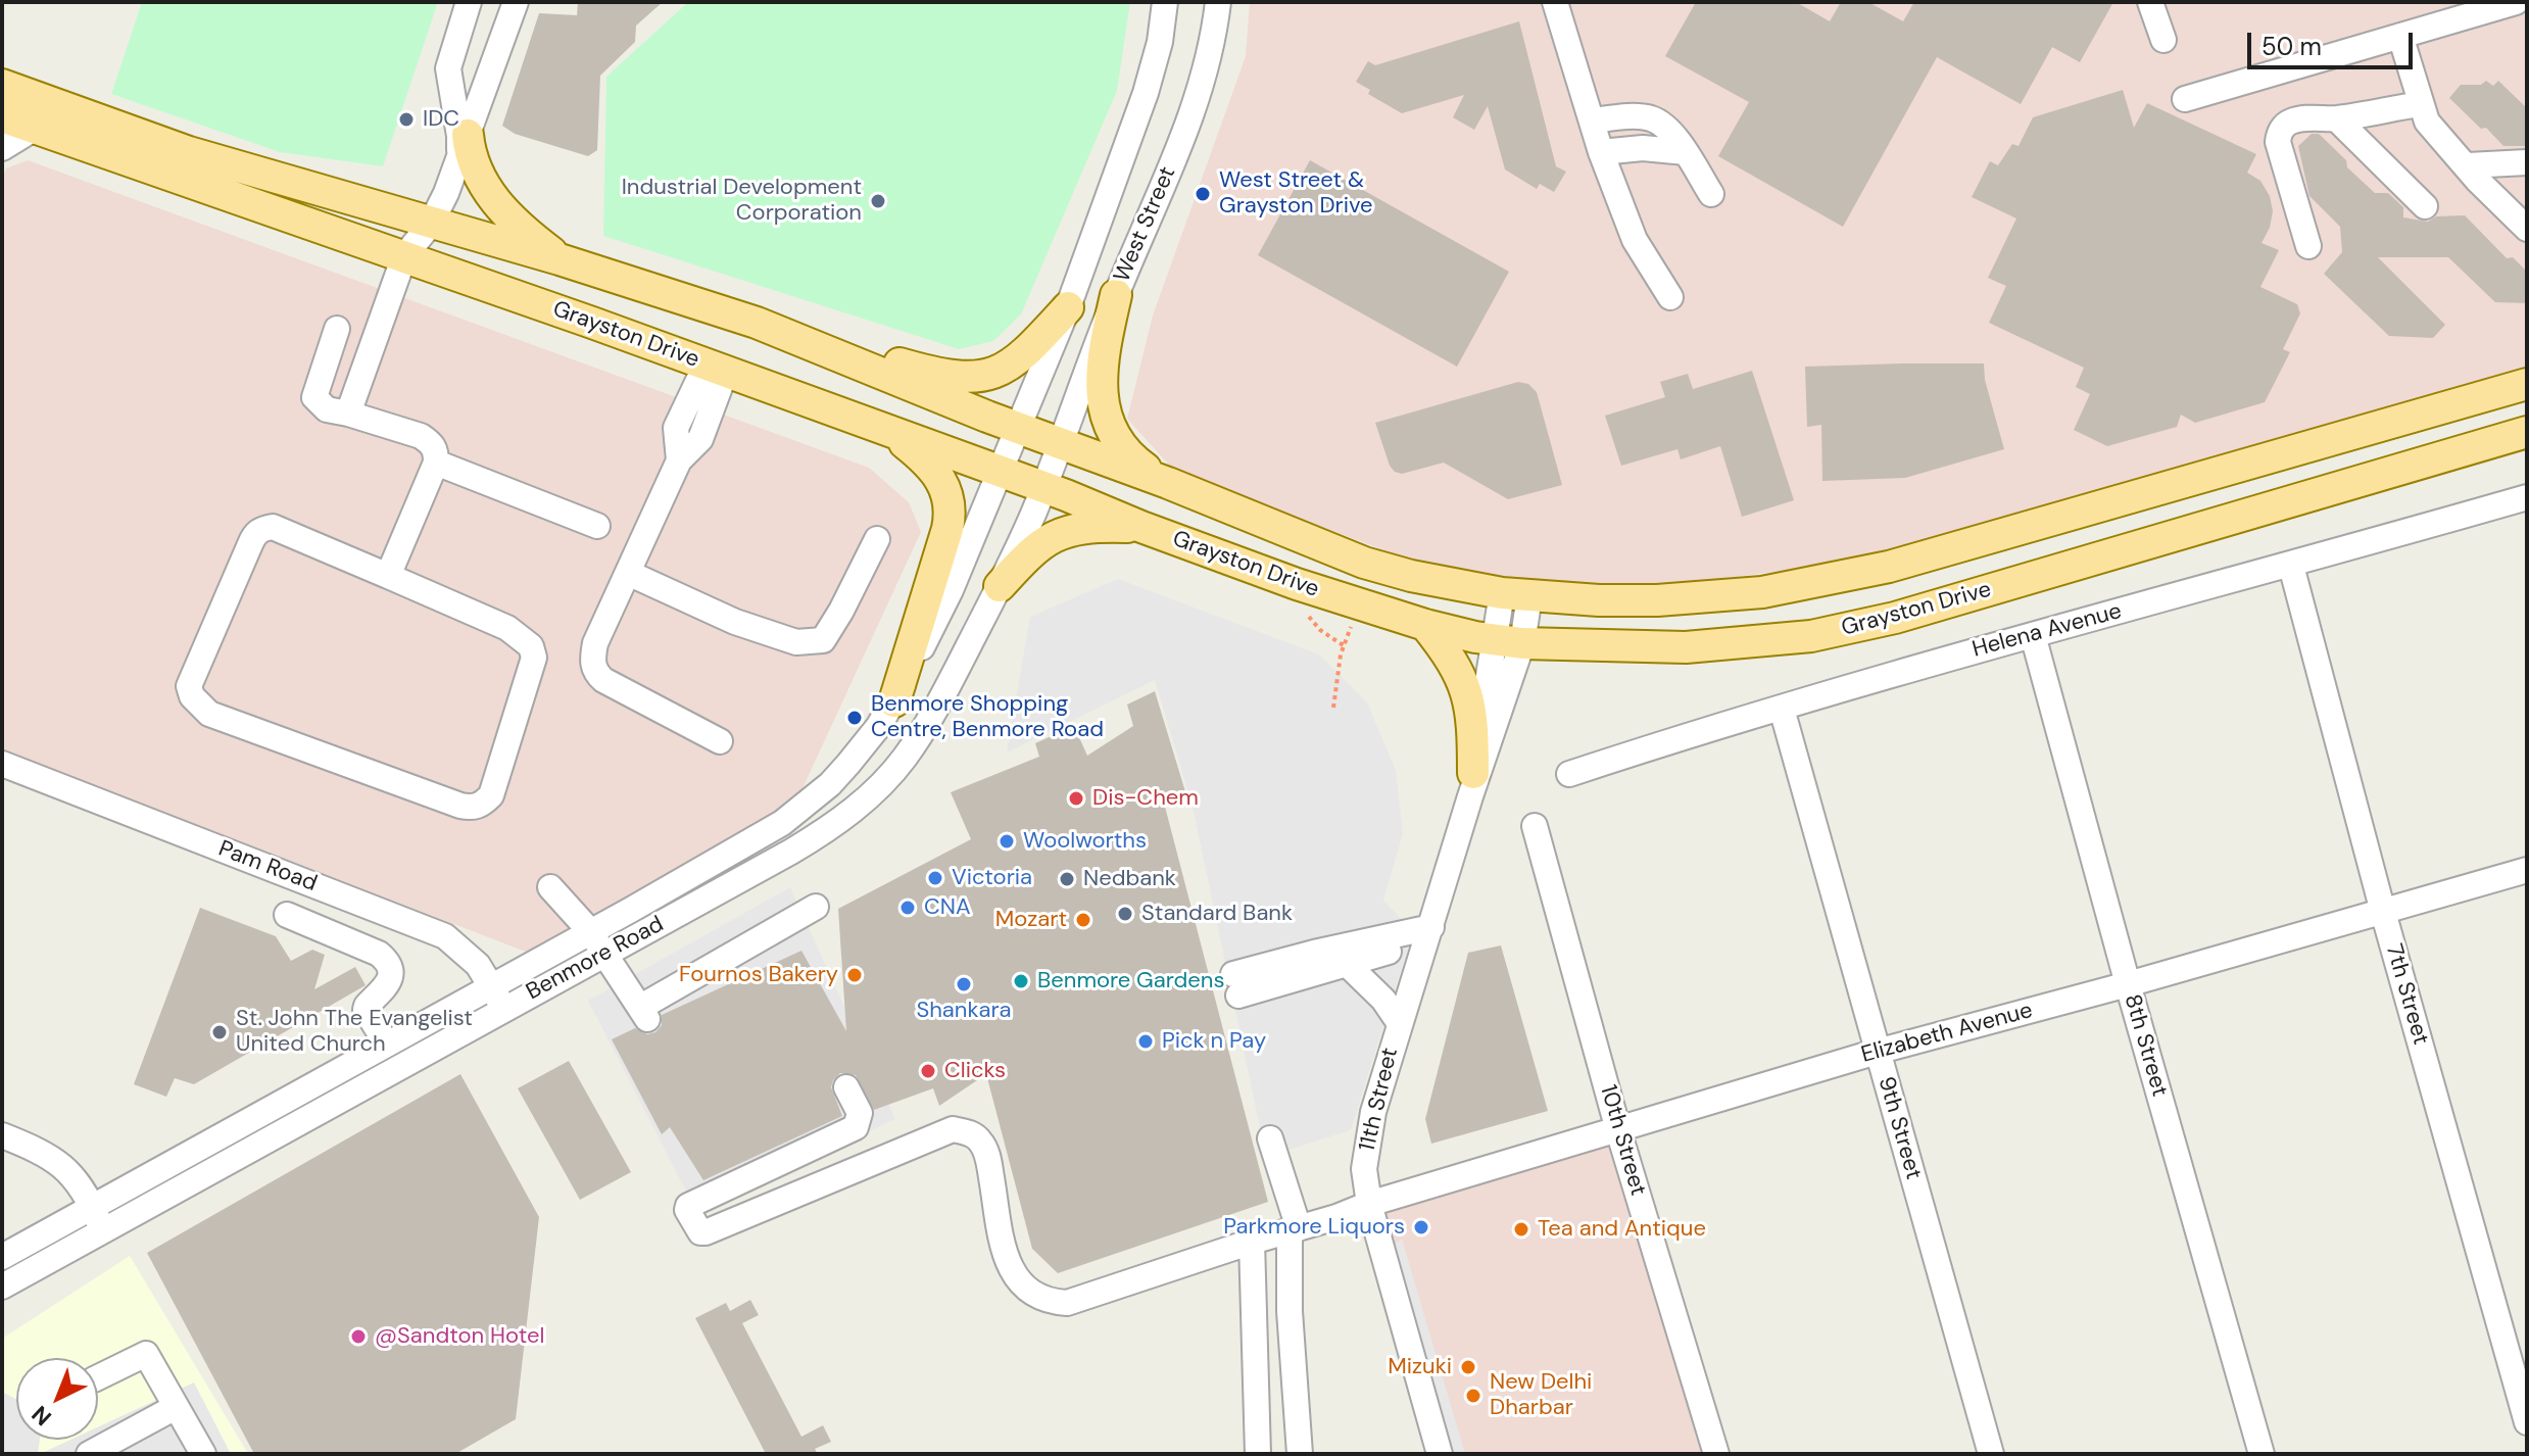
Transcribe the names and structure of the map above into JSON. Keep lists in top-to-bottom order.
{
  "streets": {
    "main road": ["Grayston Drive"],
    "street": [
      "West Street",
      "Helena Avenue",
      "Pam Road",
      "Benmore Road",
      "7th Street",
      "Elizabeth Avenue",
      "8th Street",
      "11th Street",
      "9th Street",
      "10th Street"
    ]
  },
  "crossings": [
    ["West Street", "Grayston Drive"],
    ["West Street", "Benmore Road"],
    ["Grayston Drive", "Benmore Road"],
    ["Grayston Drive", "11th Street"],
    ["Helena Avenue", "7th Street"],
    ["Helena Avenue", "8th Street"],
    ["Helena Avenue", "9th Street"],
    ["Pam Road", "Benmore Road"],
    ["7th Street", "Elizabeth Avenue"],
    ["Elizabeth Avenue", "8th Street"],
    ["Elizabeth Avenue", "11th Street"],
    ["Elizabeth Avenue", "9th Street"],
    ["Elizabeth Avenue", "10th Street"]
  ],
  "places": [
    "IDC",
    "West Street & Grayston Drive",
    "Industrial Development Corporation",
    "Benmore Shopping Centre, Benmore Road",
    "Dis-Chem",
    "Woolworths",
    "Victoria",
    "Nedbank",
    "CNA",
    "Standard Bank",
    "Mozart",
    "Fournos Bakery",
    "Benmore Gardens",
    "Shankara",
    "St. John The Evangelist United Church",
    "Pick n Pay",
    "Clicks",
    "Parkmore Liquors",
    "Tea and Antique",
    "@Sandton Hotel",
    "Mizuki",
    "New Delhi Dharbar"
  ],
  "scale_bar": "50 m",
  "north": "bottom left"
}
